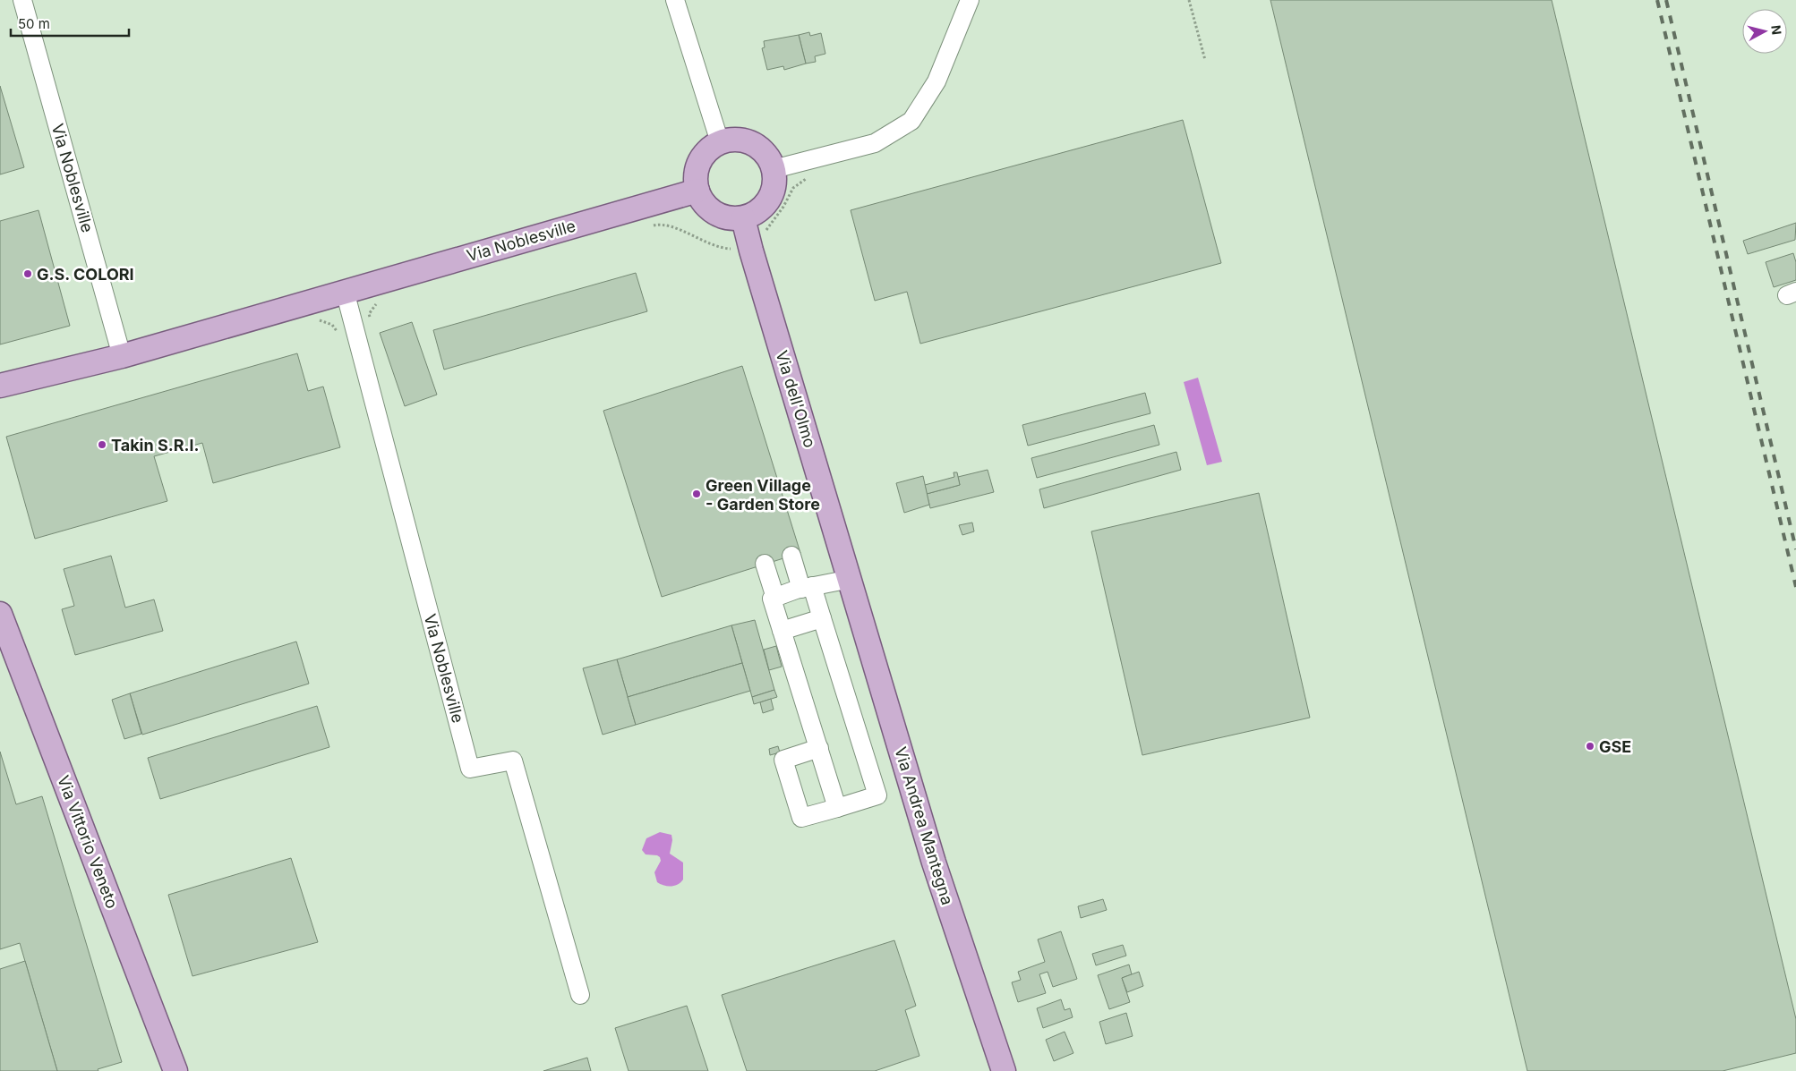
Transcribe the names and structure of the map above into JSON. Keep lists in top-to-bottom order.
{
  "streets": {
    "main road": [
      "Via Noblesville",
      "Via dell'Olmo",
      "Via Andrea Mantegna",
      "Via Vittorio Veneto"
    ]
  },
  "crossings": [
    ["Via Noblesville", "Via dell'Olmo"],
    ["Via dell'Olmo", "Via Andrea Mantegna"]
  ],
  "places": [
    "G.S. COLORI",
    "Takin S.R.l.",
    "Green Village - Garden Store",
    "GSE"
  ],
  "scale_bar": "50 m",
  "north": "right"
}
